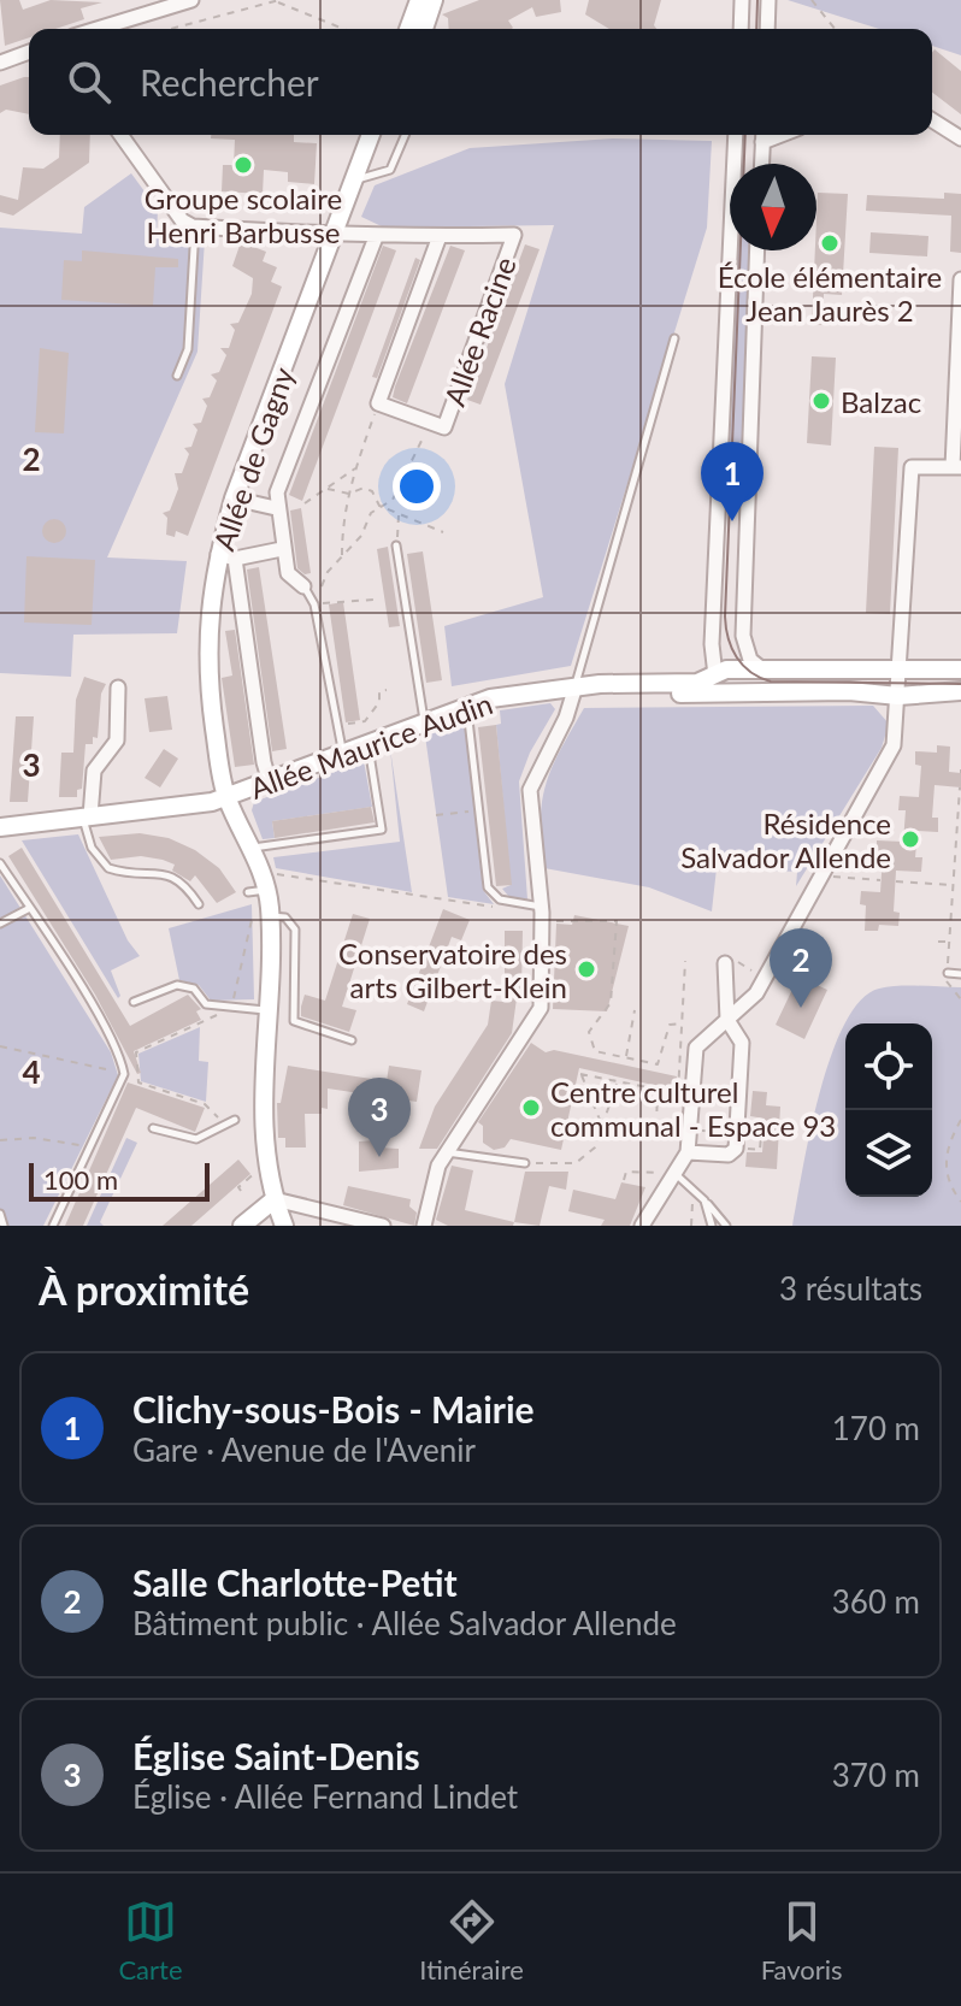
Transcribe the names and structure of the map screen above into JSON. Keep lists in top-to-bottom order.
{
  "streets": {
    "main road": ["Allée de Gagny", "Allée Maurice Audin"],
    "street": ["Allée Racine"]
  },
  "crossings": [
    ["Allée de Gagny", "Allée Maurice Audin"]
  ],
  "places": [
    "Groupe scolaire Henri Barbusse",
    "École élémentaire Jean Jaurès 2",
    "Balzac",
    "Résidence Salvador Allende",
    "Conservatoire des arts Gilbert-Klein",
    "Centre culturel communal - Espace 93"
  ],
  "scale_bar": "100 m",
  "north": "bottom",
  "page": {
    "search": "Rechercher",
    "pins": ["1", "2", "3"],
    "scale": "100 m",
    "heading": ["À proximité", "3 résultats"],
    "list": [
      {
        "mark": "1",
        "name": "Clichy-sous-Bois - Mairie",
        "note": "Gare · Avenue de l'Avenir",
        "value": "170 m"
      },
      {
        "mark": "2",
        "name": "Salle Charlotte-Petit",
        "note": "Bâtiment public · Allée Salvador Allende",
        "value": "360 m"
      },
      {
        "mark": "3",
        "name": "Église Saint-Denis",
        "note": "Église · Allée Fernand Lindet",
        "value": "370 m"
      }
    ],
    "nav": ["Carte", "Itinéraire", "Favoris"]
  },
  "grid": {
    "rows": ["2", "3", "4"]
  }
}
